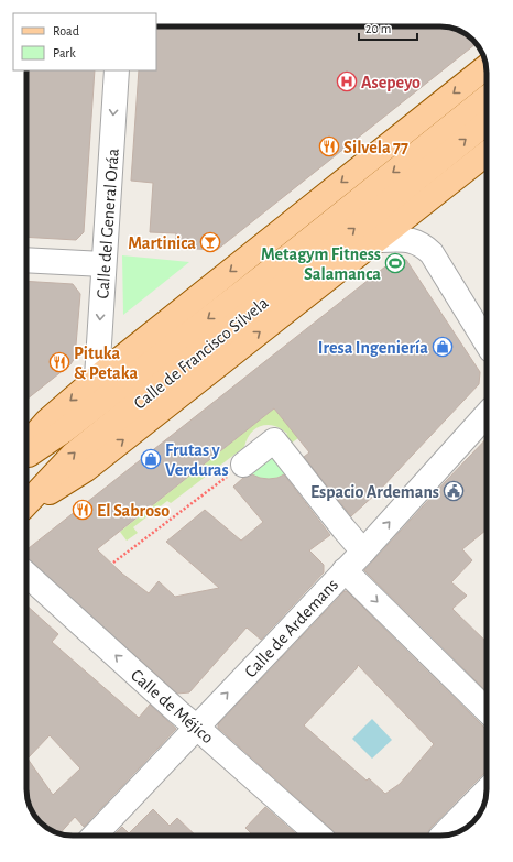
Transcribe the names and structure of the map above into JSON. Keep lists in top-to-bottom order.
{
  "streets": {
    "main road": ["Calle de Francisco Silvela"],
    "street": ["Calle del General Oráa", "Calle de Ardemans", "Calle de Méjico"]
  },
  "crossings": [
    ["Calle de Ardemans", "Calle de Méjico"]
  ],
  "one_way": ["Calle del General Oráa", "Calle de Ardemans", "Calle de Méjico"],
  "places": {
    "hospital": ["Asepeyo"],
    "restaurant": ["Silvela 77", "Pituka & Petaka", "El Sabroso"],
    "bar": ["Martinica"],
    "sports": ["Metagym Fitness Salamanca"],
    "shop": ["Iresa Ingeniería", "Frutas y Verduras"],
    "public building": ["Espacio Ardemans"]
  },
  "legend": ["Road", "Park"],
  "scale_bar": "20 m"
}
